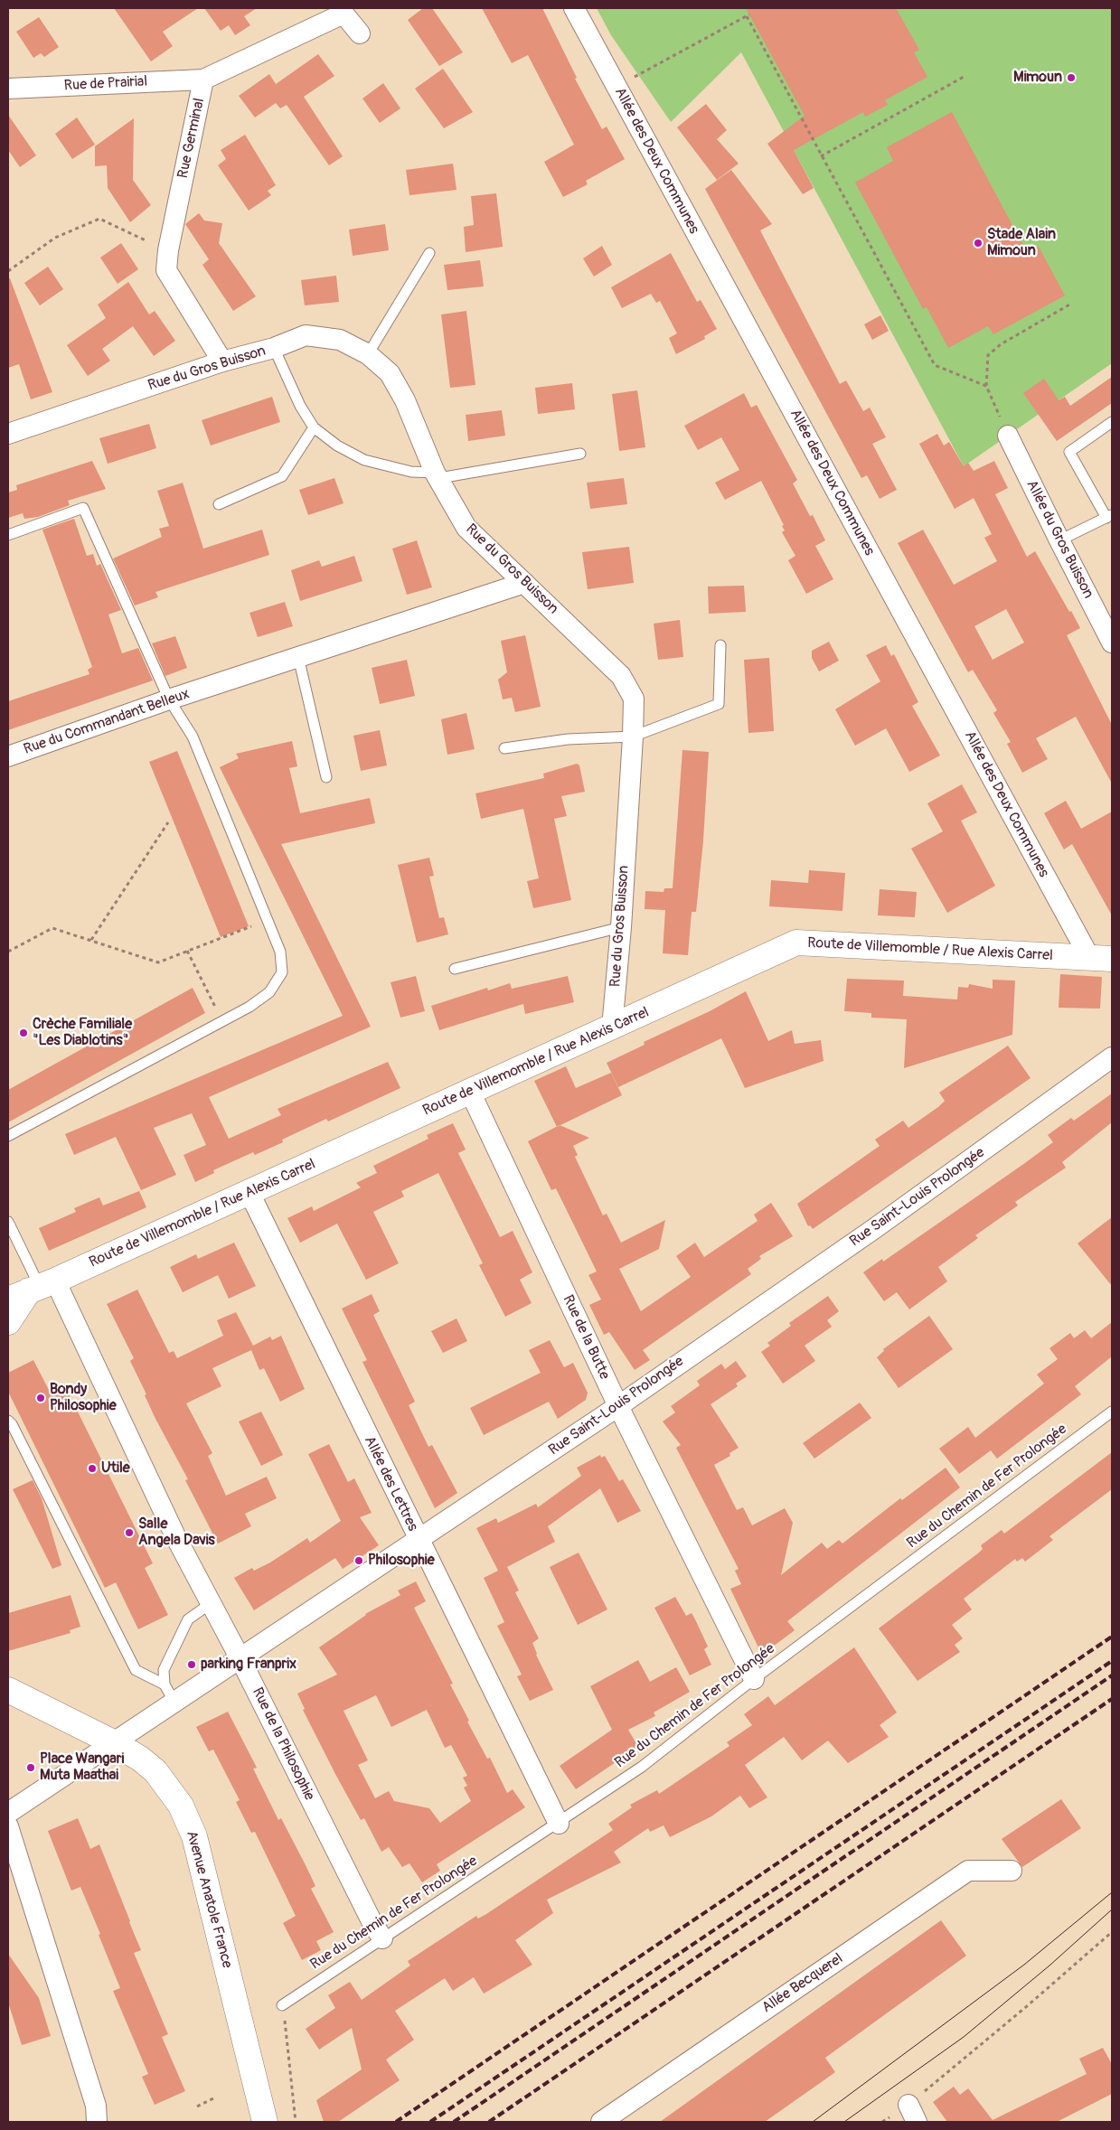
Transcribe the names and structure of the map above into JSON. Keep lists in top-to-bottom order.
{
  "streets": {
    "street": [
      "Rue de Prairial",
      "Rue Germinal",
      "Allée des Deux Communes",
      "Rue du Gros Buisson",
      "Allée du Gros Buisson",
      "Rue du Commandant Belleux",
      "Route de Villemomble / Rue Alexis Carrel",
      "Rue Saint-Louis Prolongée",
      "Rue de la Butte",
      "Allée des Lettres",
      "Rue de la Philosophie",
      "Avenue Anatole France",
      "Allée Becquerel"
    ],
    "lane": ["Rue du Chemin de Fer Prolongée"]
  },
  "crossings": [
    ["Rue de Prairial", "Rue Germinal"],
    ["Rue Germinal", "Rue du Gros Buisson"],
    ["Allée des Deux Communes", "Route de Villemomble / Rue Alexis Carrel"],
    ["Rue du Gros Buisson", "Rue du Commandant Belleux"],
    ["Rue du Gros Buisson", "Route de Villemomble / Rue Alexis Carrel"],
    ["Route de Villemomble / Rue Alexis Carrel", "Rue de la Butte"],
    ["Route de Villemomble / Rue Alexis Carrel", "Allée des Lettres"],
    ["Route de Villemomble / Rue Alexis Carrel", "Rue de la Philosophie"],
    ["Rue Saint-Louis Prolongée", "Rue de la Butte"],
    ["Rue Saint-Louis Prolongée", "Allée des Lettres"],
    ["Rue Saint-Louis Prolongée", "Rue de la Philosophie"],
    ["Rue Saint-Louis Prolongée", "Avenue Anatole France"],
    ["Rue de la Butte", "Rue du Chemin de Fer Prolongée"],
    ["Allée des Lettres", "Rue du Chemin de Fer Prolongée"],
    ["Rue du Chemin de Fer Prolongée", "Rue de la Philosophie"]
  ],
  "places": [
    "Mimoun",
    "Stade Alain Mimoun",
    "Crèche Familiale \"Les Diablotins\"",
    "Bondy Philosophie",
    "Utile",
    "Salle Angela Davis",
    "Philosophie",
    "parking Franprix",
    "Place Wangari Muta Maathai"
  ]
}
